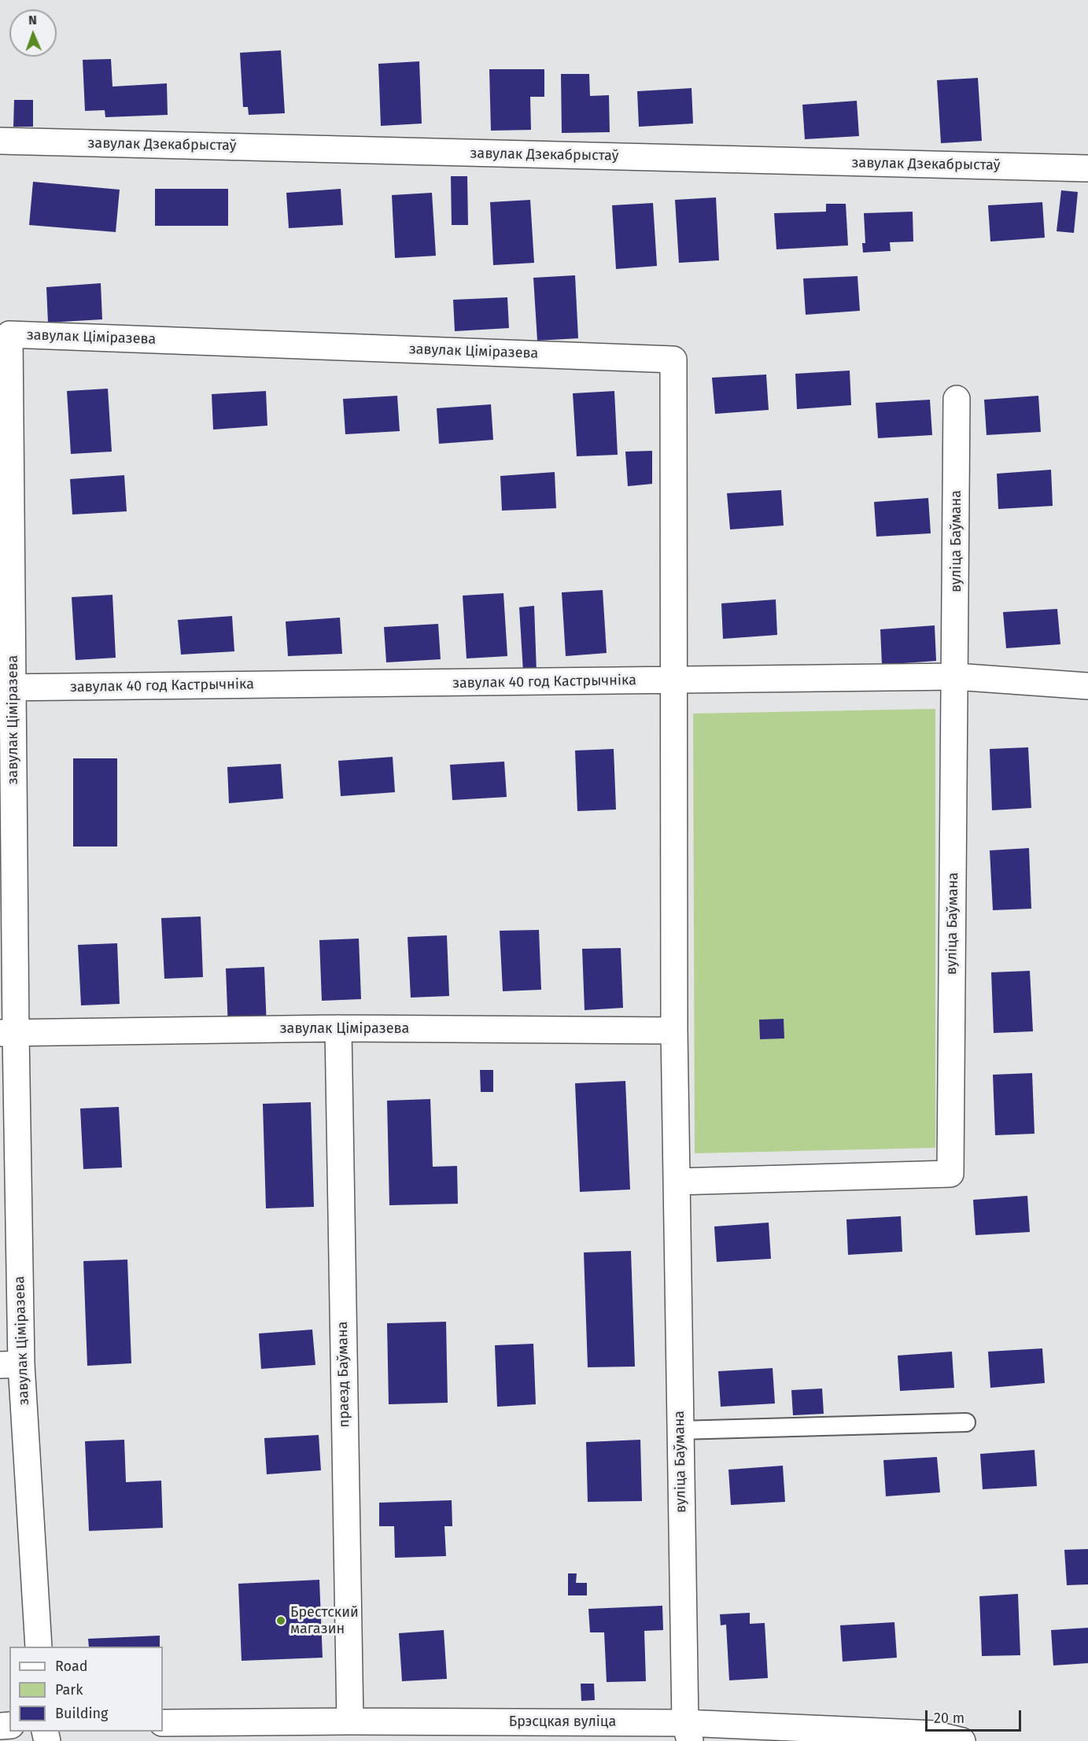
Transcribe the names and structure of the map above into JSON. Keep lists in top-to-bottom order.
{
  "streets": {
    "street": [
      "завулак Дзекабрыстаў",
      "завулак Ціміразева",
      "вуліца Баўмана",
      "завулак 40 год Кастрычніка",
      "праезд Баўмана",
      "Брэсцкая вуліца"
    ]
  },
  "crossings": [
    ["завулак Ціміразева", "вуліца Баўмана"],
    ["завулак Ціміразева", "завулак 40 год Кастрычніка"],
    ["завулак Ціміразева", "праезд Баўмана"],
    ["вуліца Баўмана", "завулак 40 год Кастрычніка"],
    ["вуліца Баўмана", "Брэсцкая вуліца"],
    ["праезд Баўмана", "Брэсцкая вуліца"]
  ],
  "places": ["Брестский магазин"],
  "legend": ["Road", "Park", "Building"],
  "scale_bar": "20 m",
  "north": "top"
}
